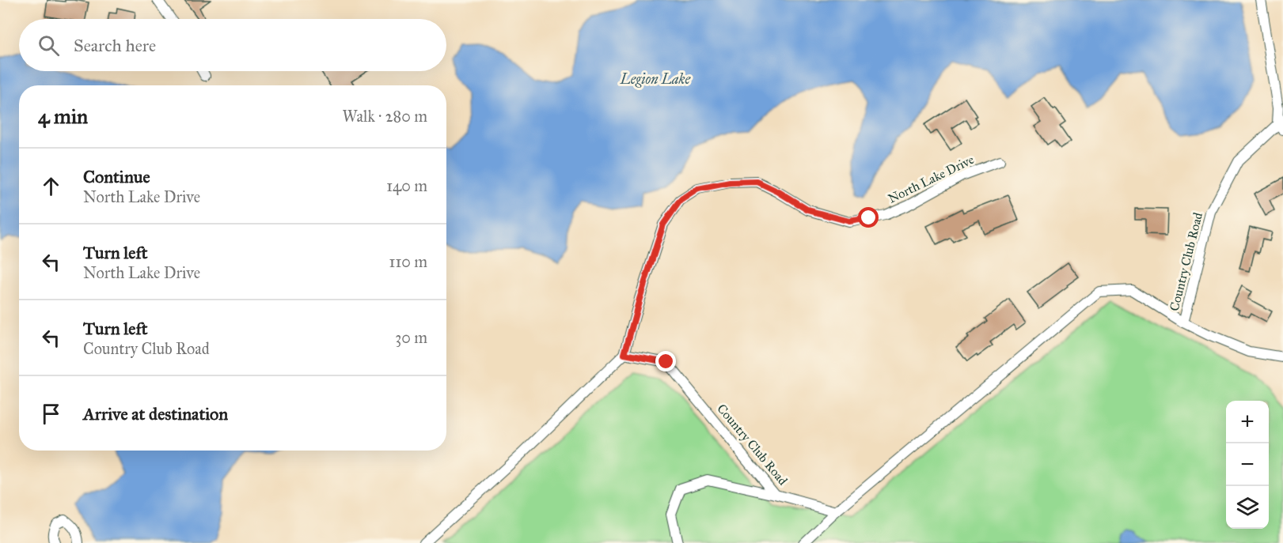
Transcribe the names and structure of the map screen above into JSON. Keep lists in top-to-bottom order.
{
  "streets": {
    "street": ["North Lake Drive", "Country Club Road"]
  },
  "crossings": [
    ["North Lake Drive", "Country Club Road"]
  ],
  "water": ["Legion Lake"],
  "page": {
    "search": "Search here",
    "heading": ["4 min", "Walk · 280 m"],
    "list": [
      ["Continue", "North Lake Drive", "140 m"],
      ["Turn left", "North Lake Drive", "110 m"],
      ["Turn left", "Country Club Road", "30 m"],
      "Arrive at destination"
    ],
    "map_buttons": ["+", "−"]
  }
}
